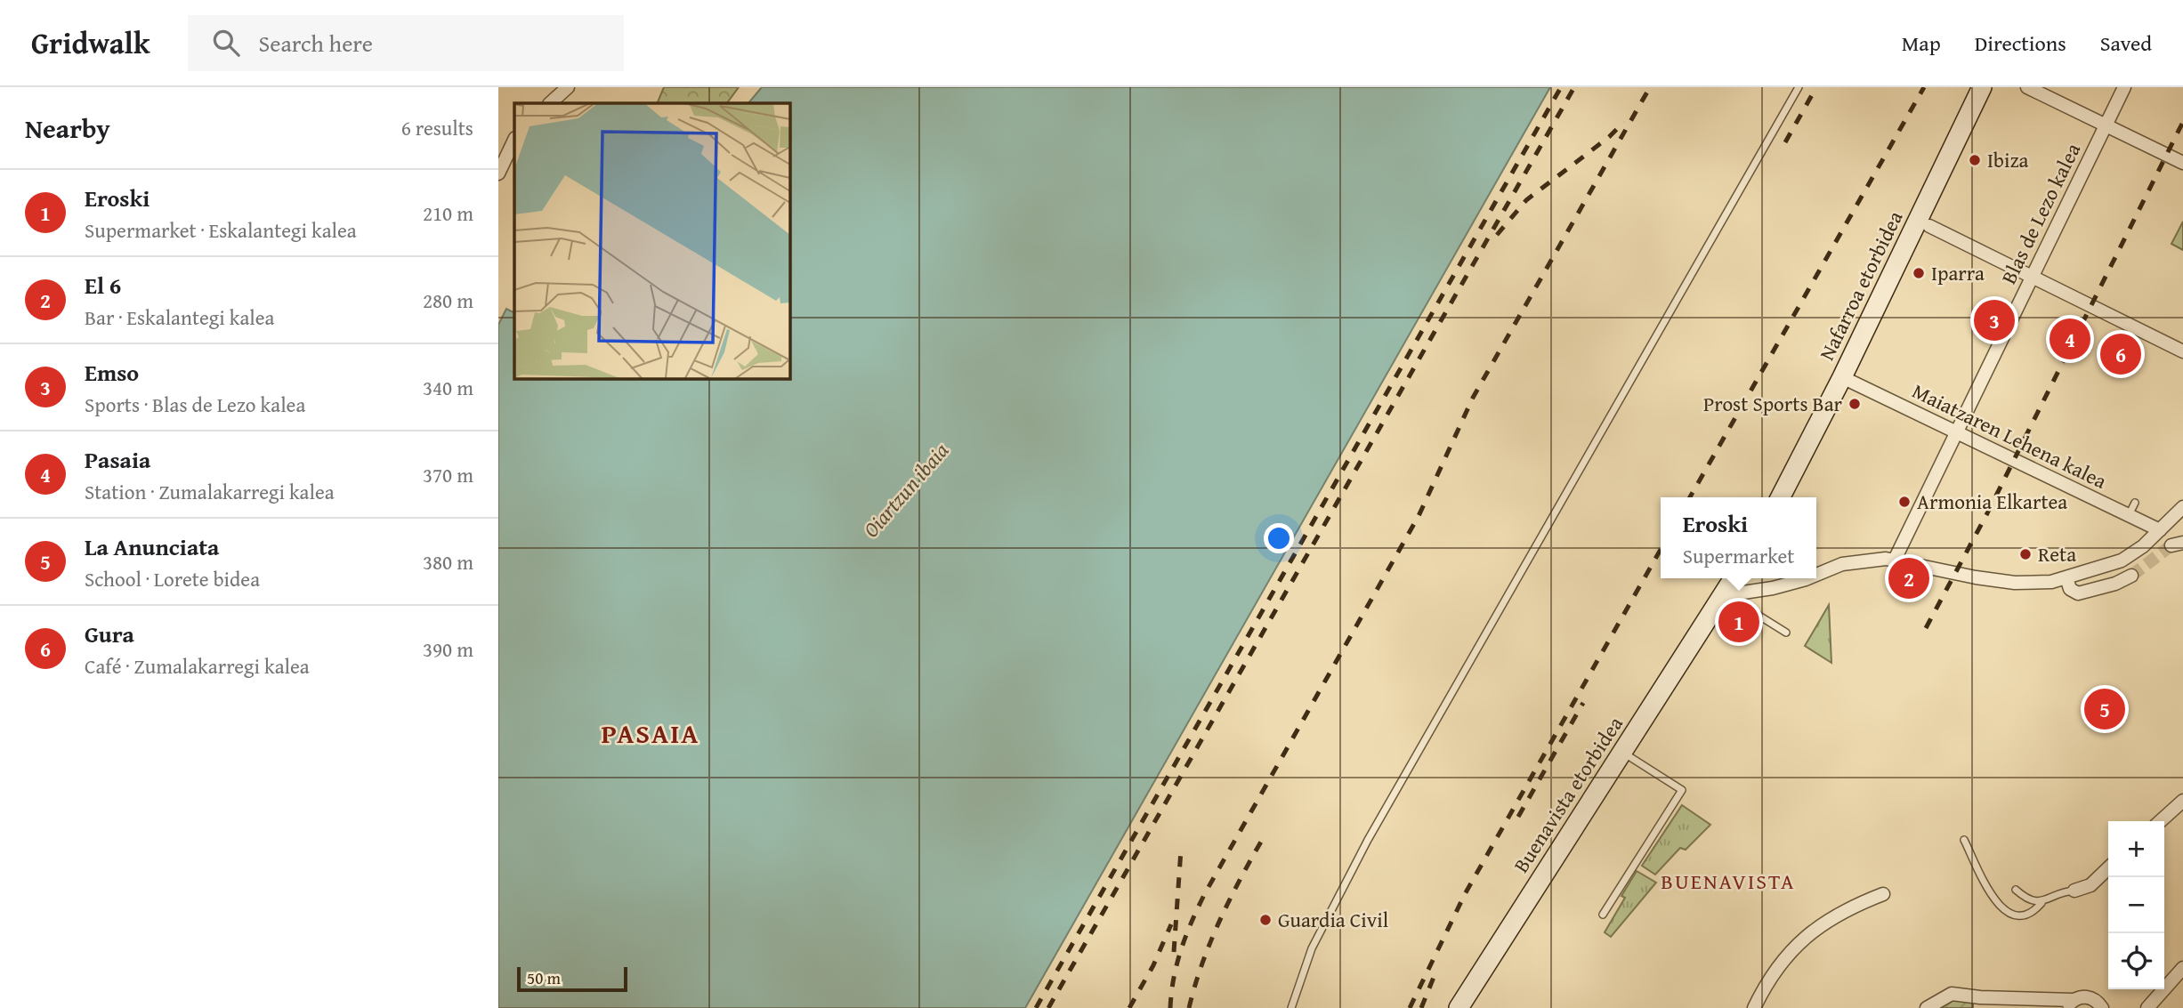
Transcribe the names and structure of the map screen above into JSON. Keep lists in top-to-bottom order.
{
  "streets": {
    "main road": ["Nafarroa etorbidea", "Buenavista etorbidea"],
    "street": ["Blas de Lezo kalea", "Maiatzaren Lehena kalea"]
  },
  "crossings": [
    ["Blas de Lezo kalea", "Maiatzaren Lehena kalea"],
    ["Nafarroa etorbidea", "Maiatzaren Lehena kalea"]
  ],
  "districts": ["PASAIA", "BUENAVISTA"],
  "water": ["Oiartzun ibaia"],
  "places": [
    "Ibiza",
    "Iparra",
    "Prost Sports Bar",
    "Armonia Elkartea",
    "Reta",
    "Guardia Civil"
  ],
  "scale_bar": "50 m",
  "page": {
    "header": "Gridwalk",
    "search": "Search here",
    "nav": ["Map", "Directions", "Saved"],
    "heading": ["Nearby", "6 results"],
    "list": [
      {
        "mark": "1",
        "name": "Eroski",
        "note": "Supermarket · Eskalantegi kalea",
        "value": "210 m"
      },
      {
        "mark": "2",
        "name": "El 6",
        "note": "Bar · Eskalantegi kalea",
        "value": "280 m"
      },
      {
        "mark": "3",
        "name": "Emso",
        "note": "Sports · Blas de Lezo kalea",
        "value": "340 m"
      },
      {
        "mark": "4",
        "name": "Pasaia",
        "note": "Station · Zumalakarregi kalea",
        "value": "370 m"
      },
      {
        "mark": "5",
        "name": "La Anunciata",
        "note": "School · Lorete bidea",
        "value": "380 m"
      },
      {
        "mark": "6",
        "name": "Gura",
        "note": "Café · Zumalakarregi kalea",
        "value": "390 m"
      }
    ],
    "pins": [
      "3",
      "4",
      "6",
      "2",
      "1",
      "5"
    ],
    "popup": ["Eroski", "Supermarket"],
    "map_buttons": ["+", "−"],
    "scale": "50 m"
  }
}
